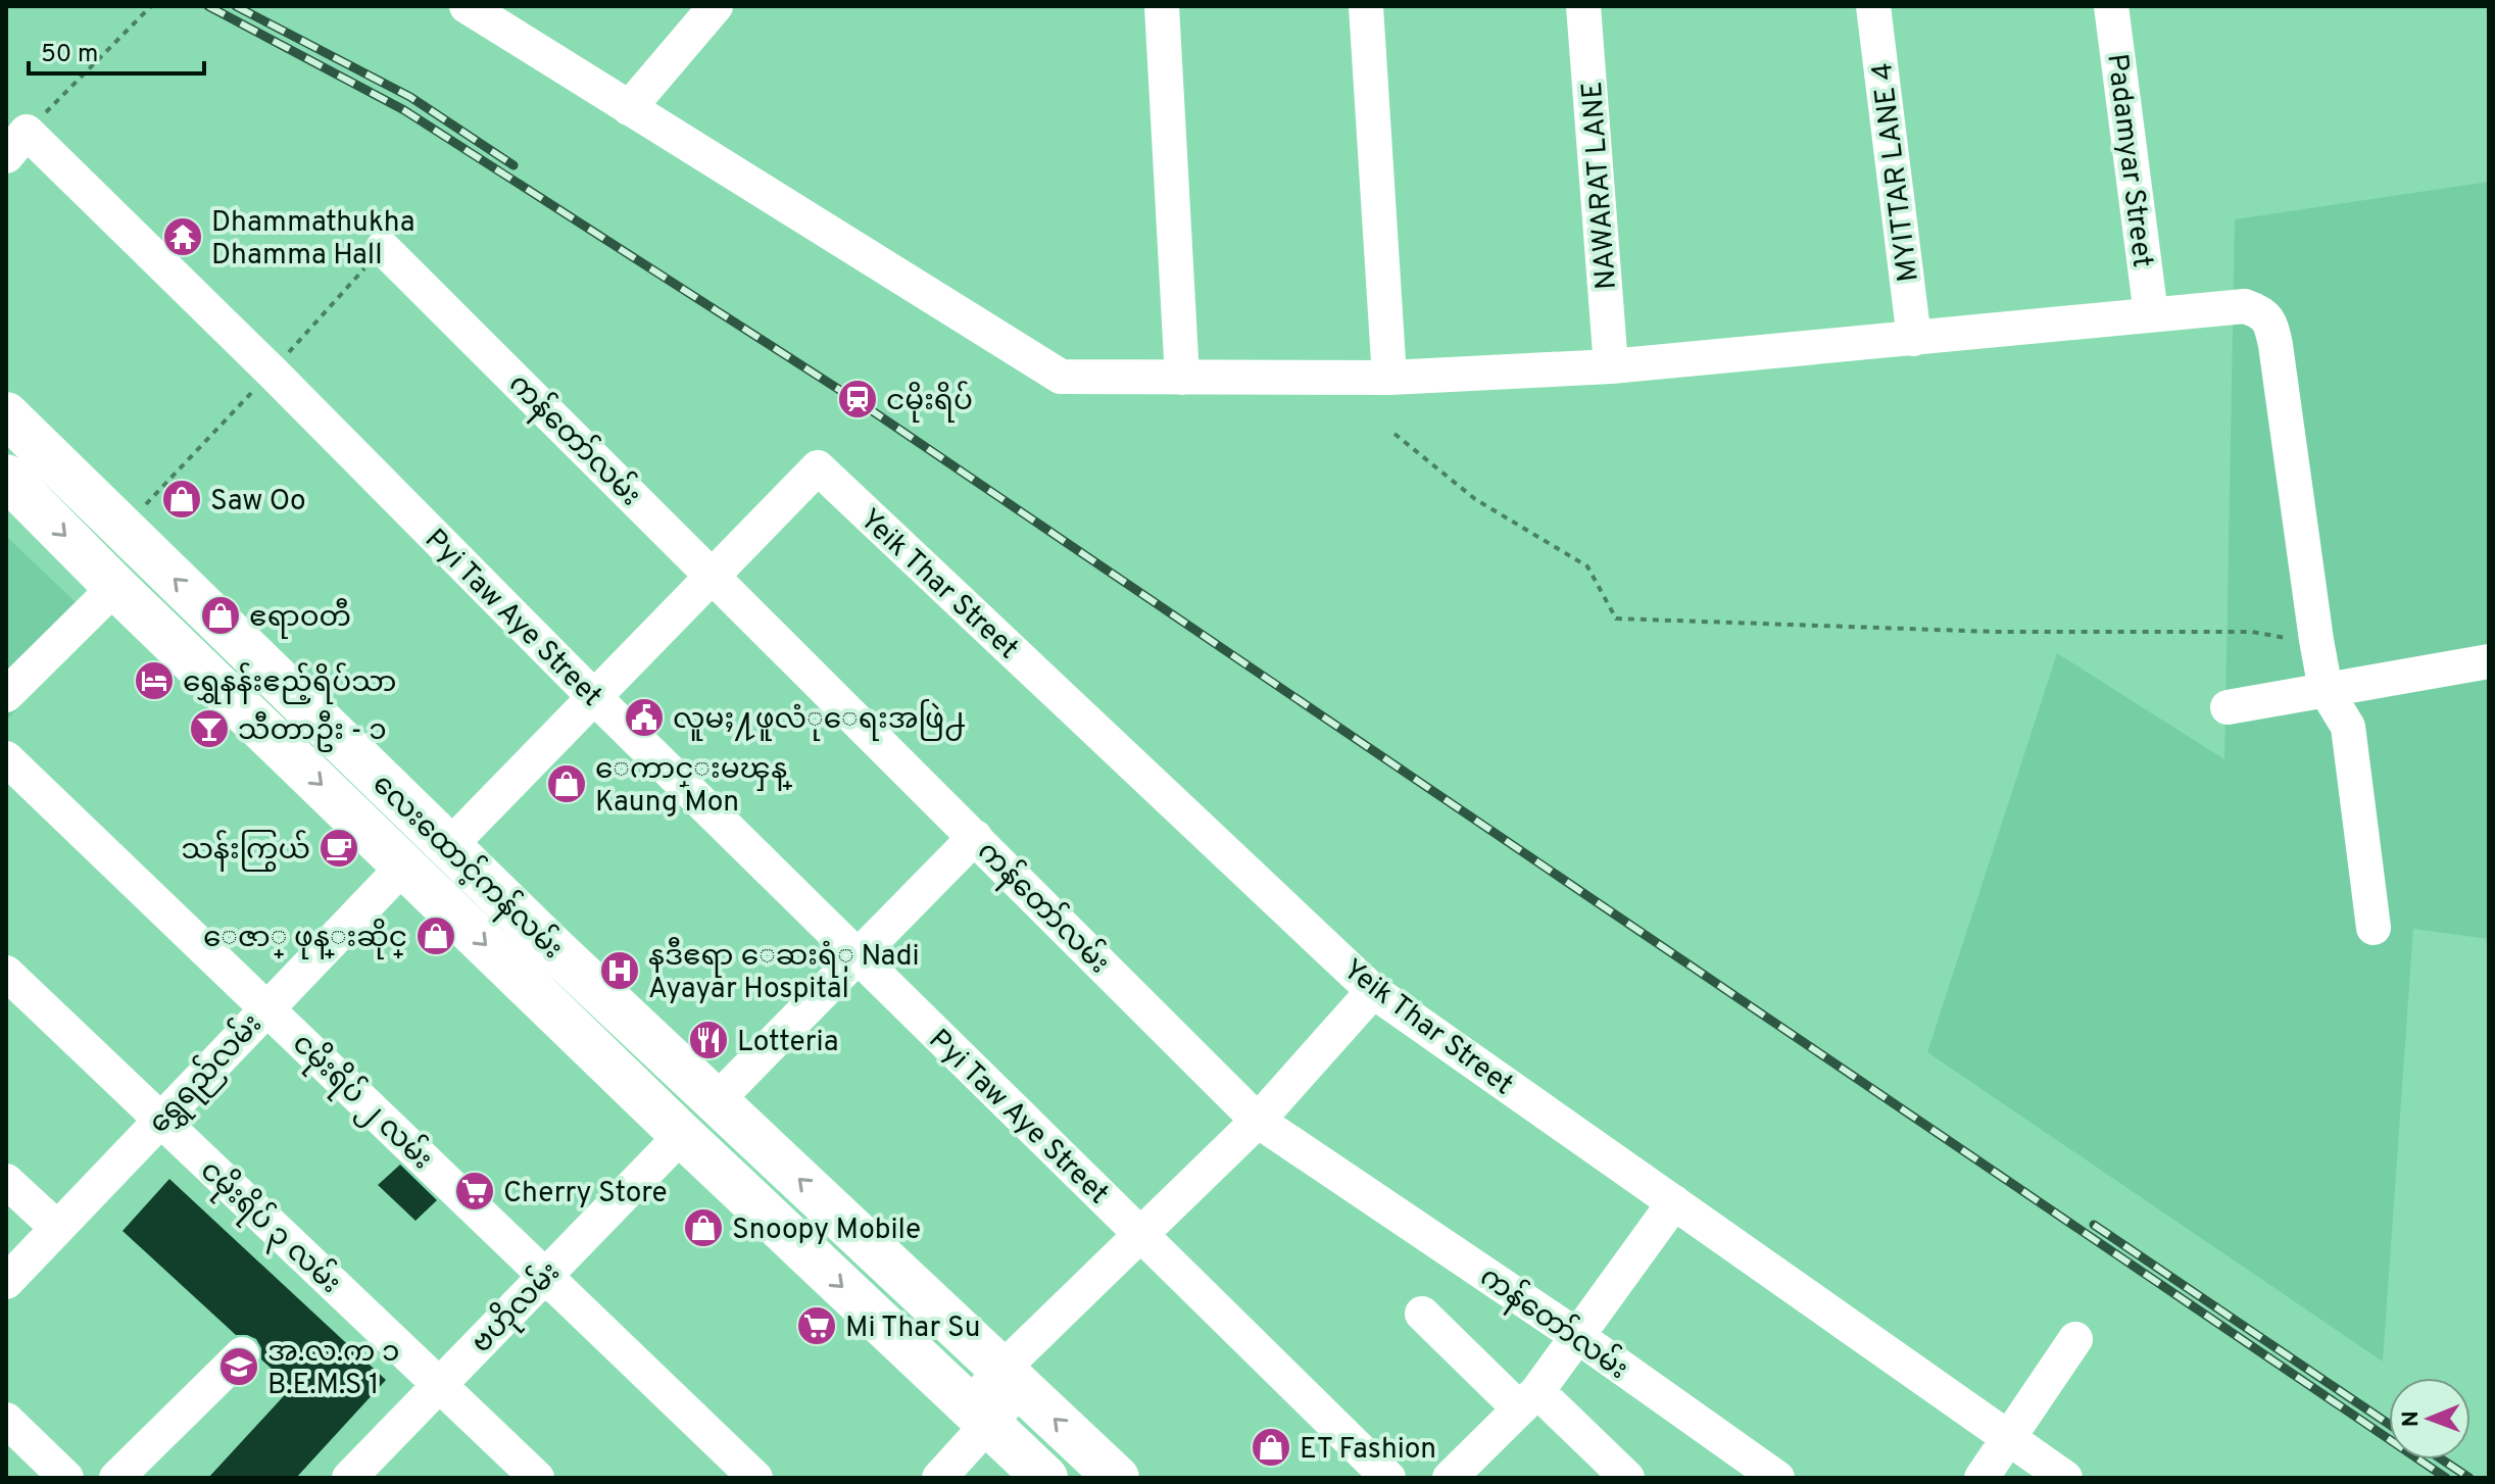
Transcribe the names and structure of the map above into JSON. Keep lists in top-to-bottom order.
{
  "streets": {
    "main road": ["လေးထောင့်ကန်လမ်း"],
    "street": [
      "Padamyar Street",
      "MYITTAR LANE 4",
      "NAWARAT LANE",
      "ကန်တော်လမ်း",
      "Yeik Thar Street",
      "Pyi Taw Aye Street",
      "ရွှေရည်လမ်း",
      "ငမိုးရိပ် ၂ လမ်း",
      "ငမိုးရိပ် ၃ လမ်း",
      "ဗဟိုလမ်း"
    ]
  },
  "crossings": [
    ["ကန်တော်လမ်း", "Yeik Thar Street"],
    ["လေးထောင့်ကန်လမ်း", "ရွှေရည်လမ်း"],
    ["လေးထောင့်ကန်လမ်း", "ဗဟိုလမ်း"],
    ["ရွှေရည်လမ်း", "ငမိုးရိပ် ၂ လမ်း"],
    ["ရွှေရည်လမ်း", "ငမိုးရိပ် ၃ လမ်း"],
    ["ငမိုးရိပ် ၂ လမ်း", "ဗဟိုလမ်း"],
    ["ငမိုးရိပ် ၃ လမ်း", "ဗဟိုလမ်း"]
  ],
  "places": {
    "temple": ["Dhammathukha Dhamma Hall"],
    "station": ["ငမိုးရိပ်"],
    "shop": [
      "Saw Oo",
      "ဧရာဝတီ",
      "ေကာင္းမၾန္ Kaung Mon",
      "ေဇာ္ ဖုန္းဆိုင္",
      "Snoopy Mobile",
      "ET Fashion"
    ],
    "hotel": ["ရွှေနန်းဧည့်ရိပ်သာ"],
    "public building": ["လူမႈ႔ဖူလံုေရးအဖြဲ႕"],
    "bar": ["သီတာဦး - ၁"],
    "cafe": ["သန်းကြွယ်"],
    "hospital": ["နဒီဧရာ ေဆးရံု Nadi Ayayar Hospital"],
    "restaurant": ["Lotteria"],
    "supermarket": ["Cherry Store", "Mi Thar Su"],
    "school or university": ["အ.လ.က ၁ B.E.M.S 1"]
  },
  "scale_bar": "50 m",
  "north": "left"
}
